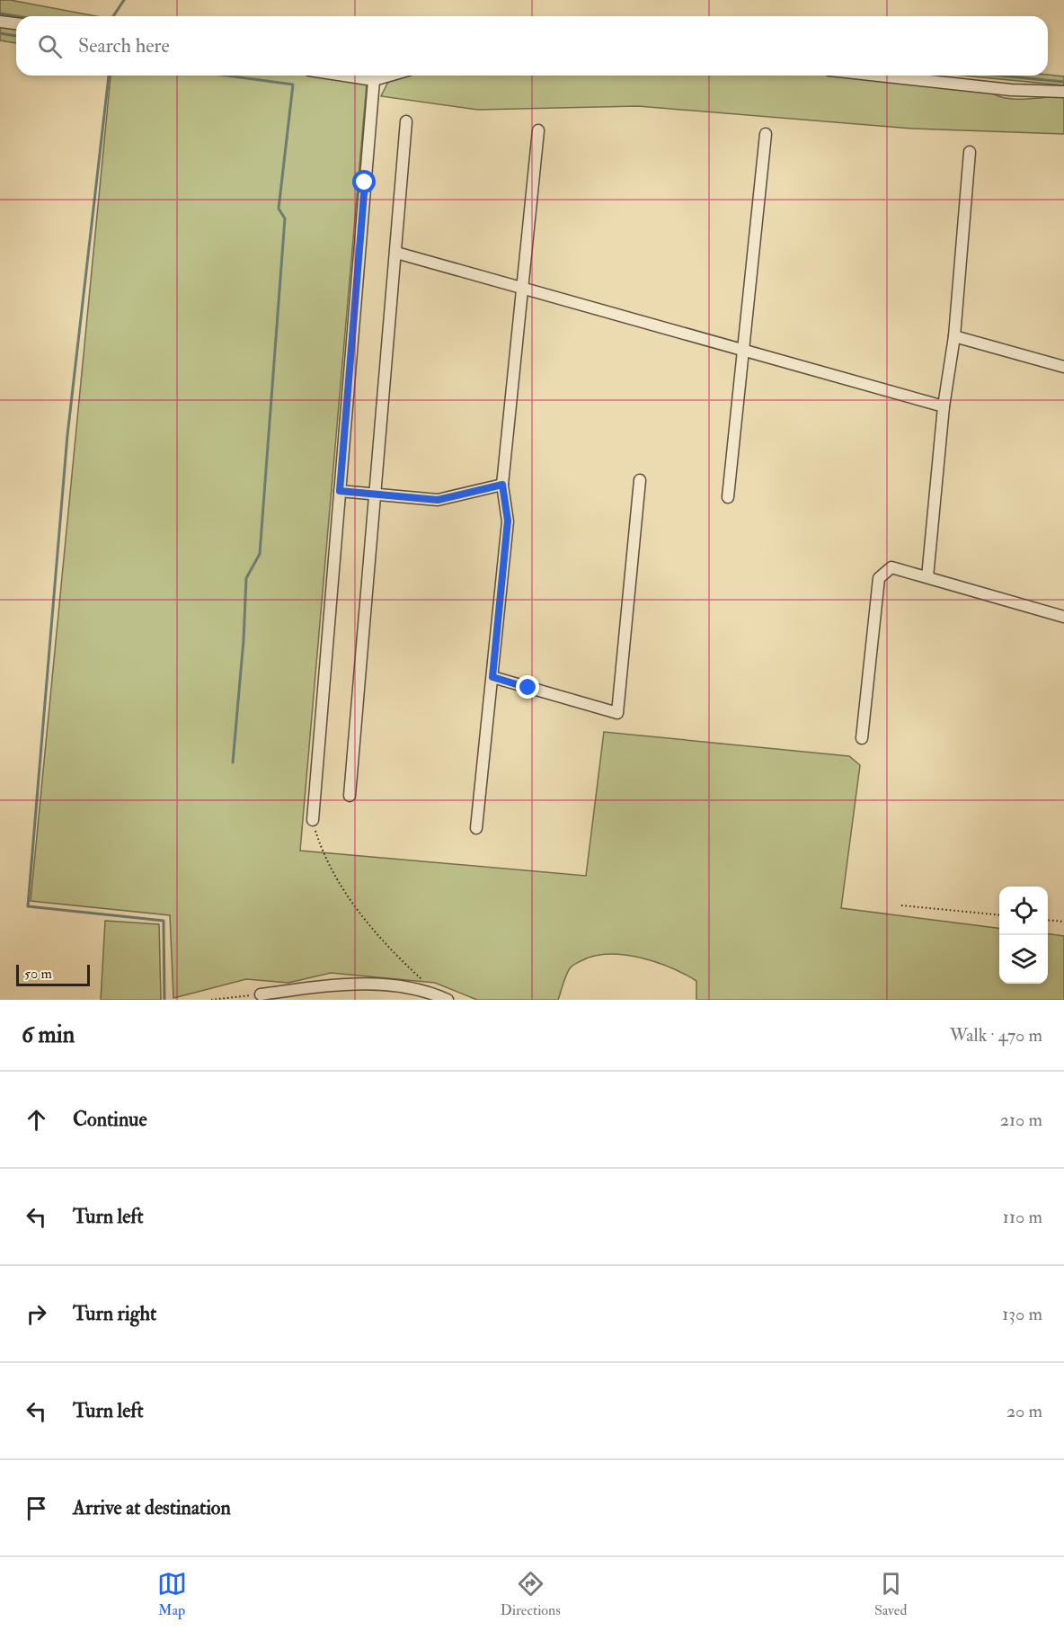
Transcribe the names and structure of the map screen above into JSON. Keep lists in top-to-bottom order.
{
  "scale_bar": "50 m",
  "page": {
    "search": "Search here",
    "scale": "50 m",
    "heading": ["6 min", "Walk · 470 m"],
    "list": [
      ["Continue", "210 m"],
      ["Turn left", "110 m"],
      ["Turn right", "130 m"],
      ["Turn left", "20 m"],
      "Arrive at destination"
    ],
    "nav": ["Map", "Directions", "Saved"]
  }
}
